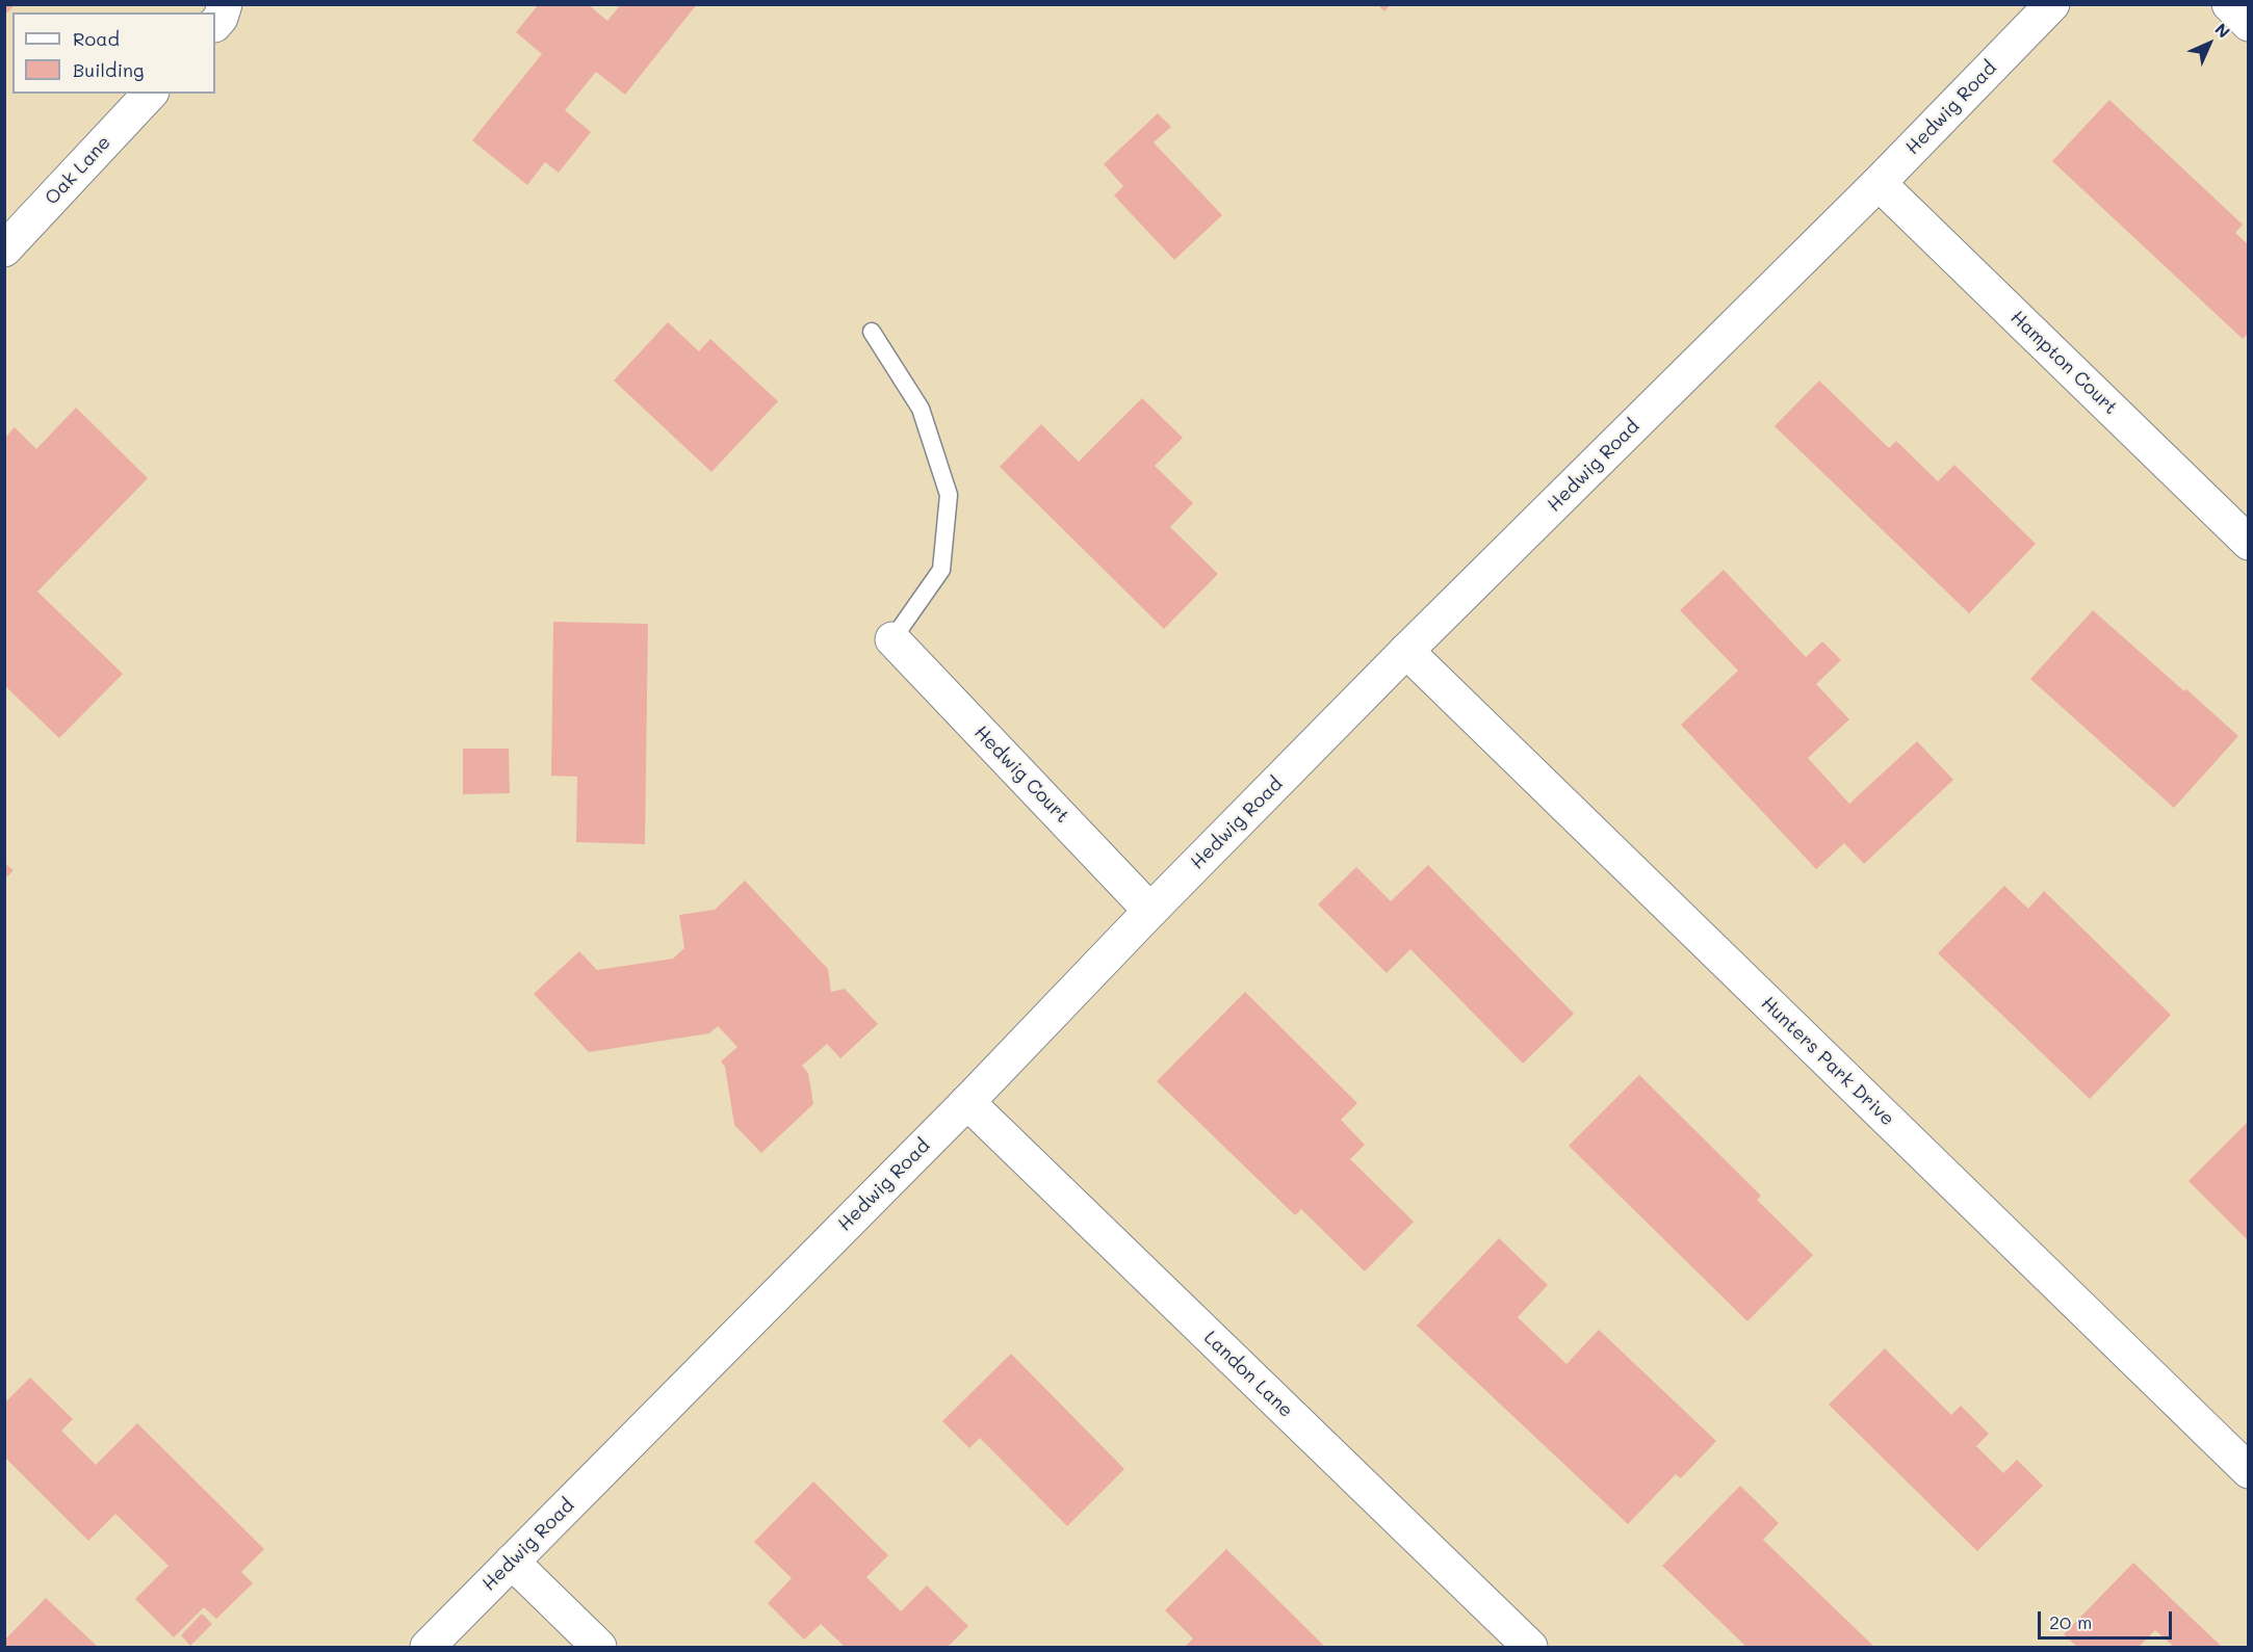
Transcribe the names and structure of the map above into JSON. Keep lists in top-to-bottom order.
{
  "streets": {
    "street": [
      "Hedwig Road",
      "Oak Lane",
      "Hampton Court",
      "Hedwig Court",
      "Hunters Park Drive",
      "Landon Lane"
    ]
  },
  "crossings": [
    ["Hedwig Road", "Hampton Court"],
    ["Hedwig Road", "Hedwig Court"],
    ["Hedwig Road", "Hunters Park Drive"],
    ["Hedwig Road", "Landon Lane"]
  ],
  "legend": ["Road", "Building"],
  "scale_bar": "20 m",
  "north": "top right"
}
